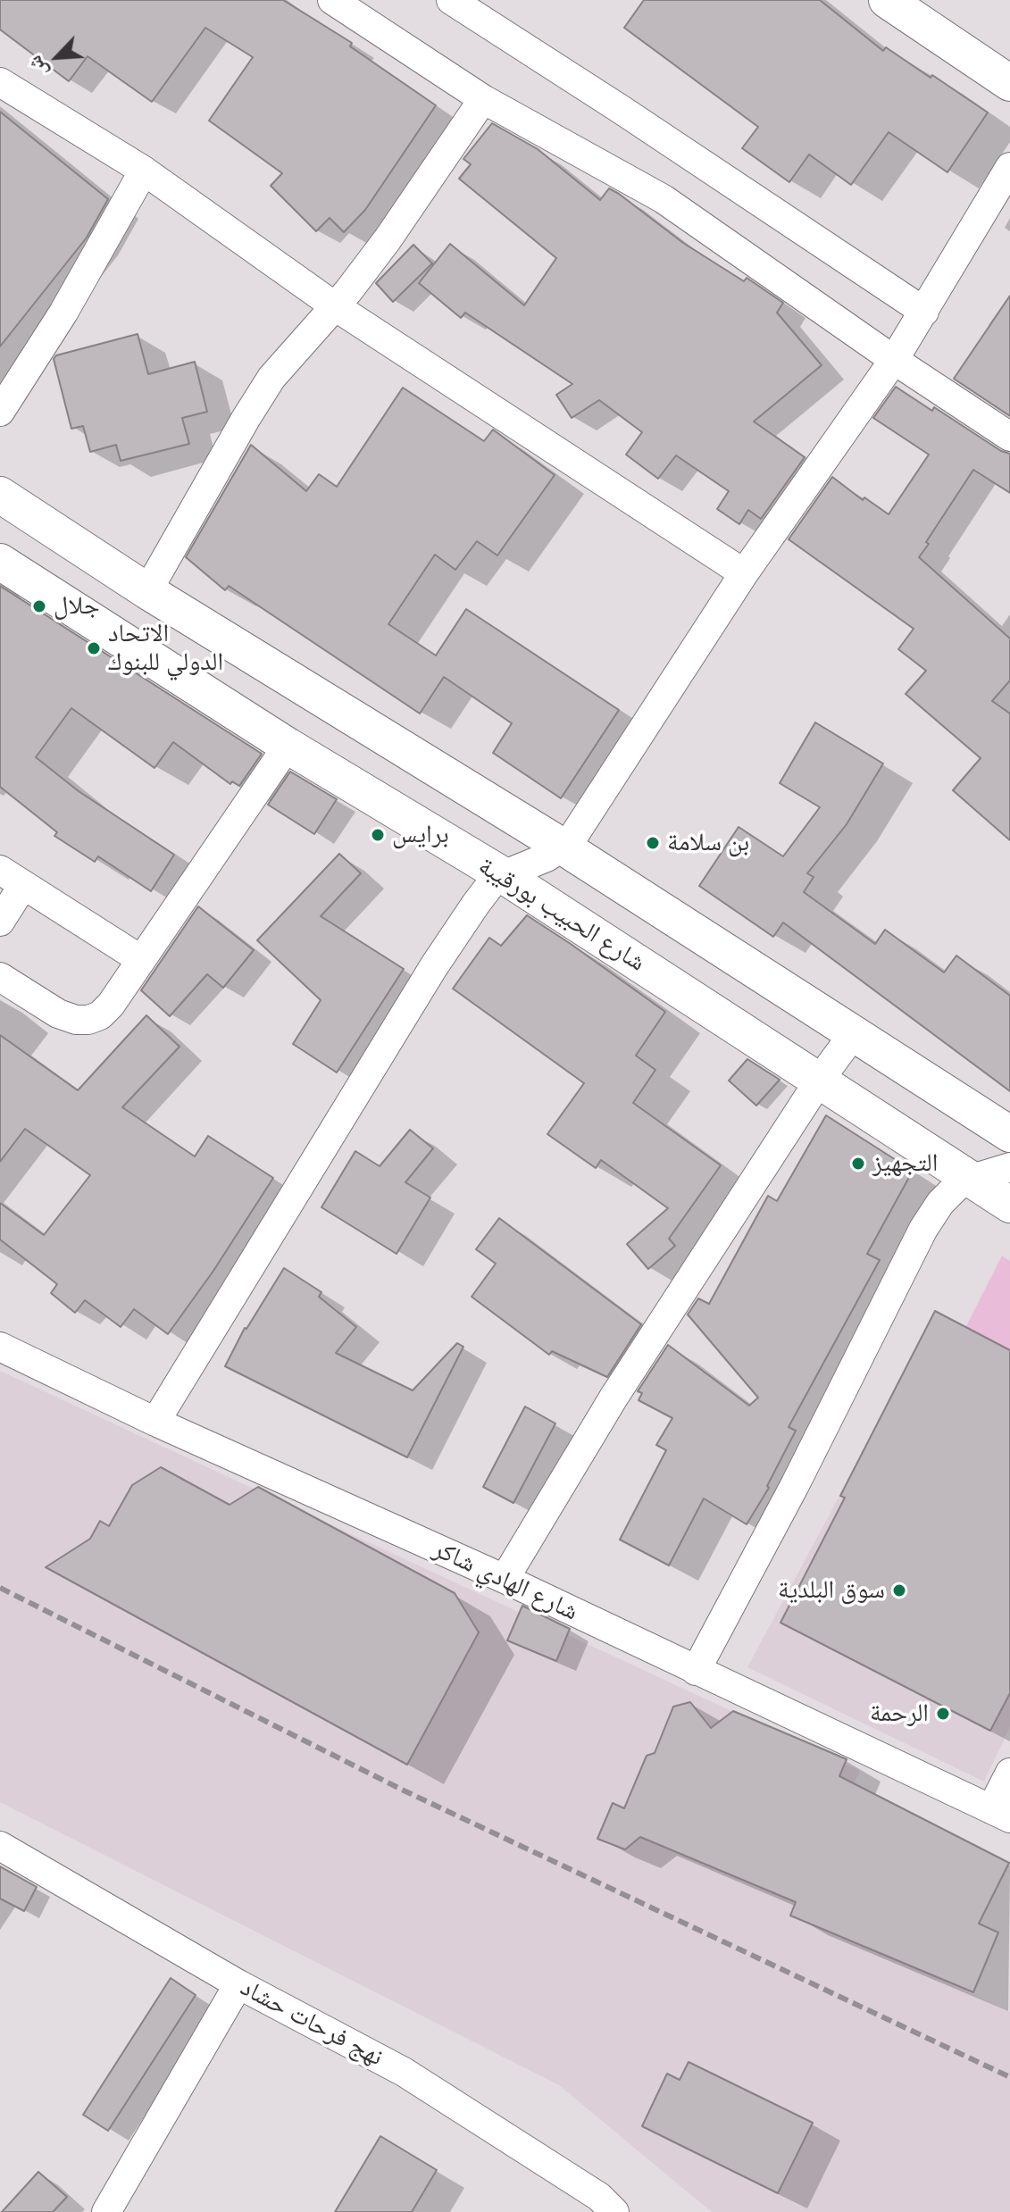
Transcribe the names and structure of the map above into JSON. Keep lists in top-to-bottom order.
{
  "streets": {
    "street": ["شارع الحبيب بورقيبة", "شارع الهادي شاكر", "نهج فرحات حشاد"]
  },
  "places": [
    "جلال",
    "الاتحاد الدولي للبنوك",
    "برايس",
    "بن سلامة",
    "التجهيز",
    "سوق البلدية",
    "الرحمة"
  ],
  "north": "bottom left"
}
